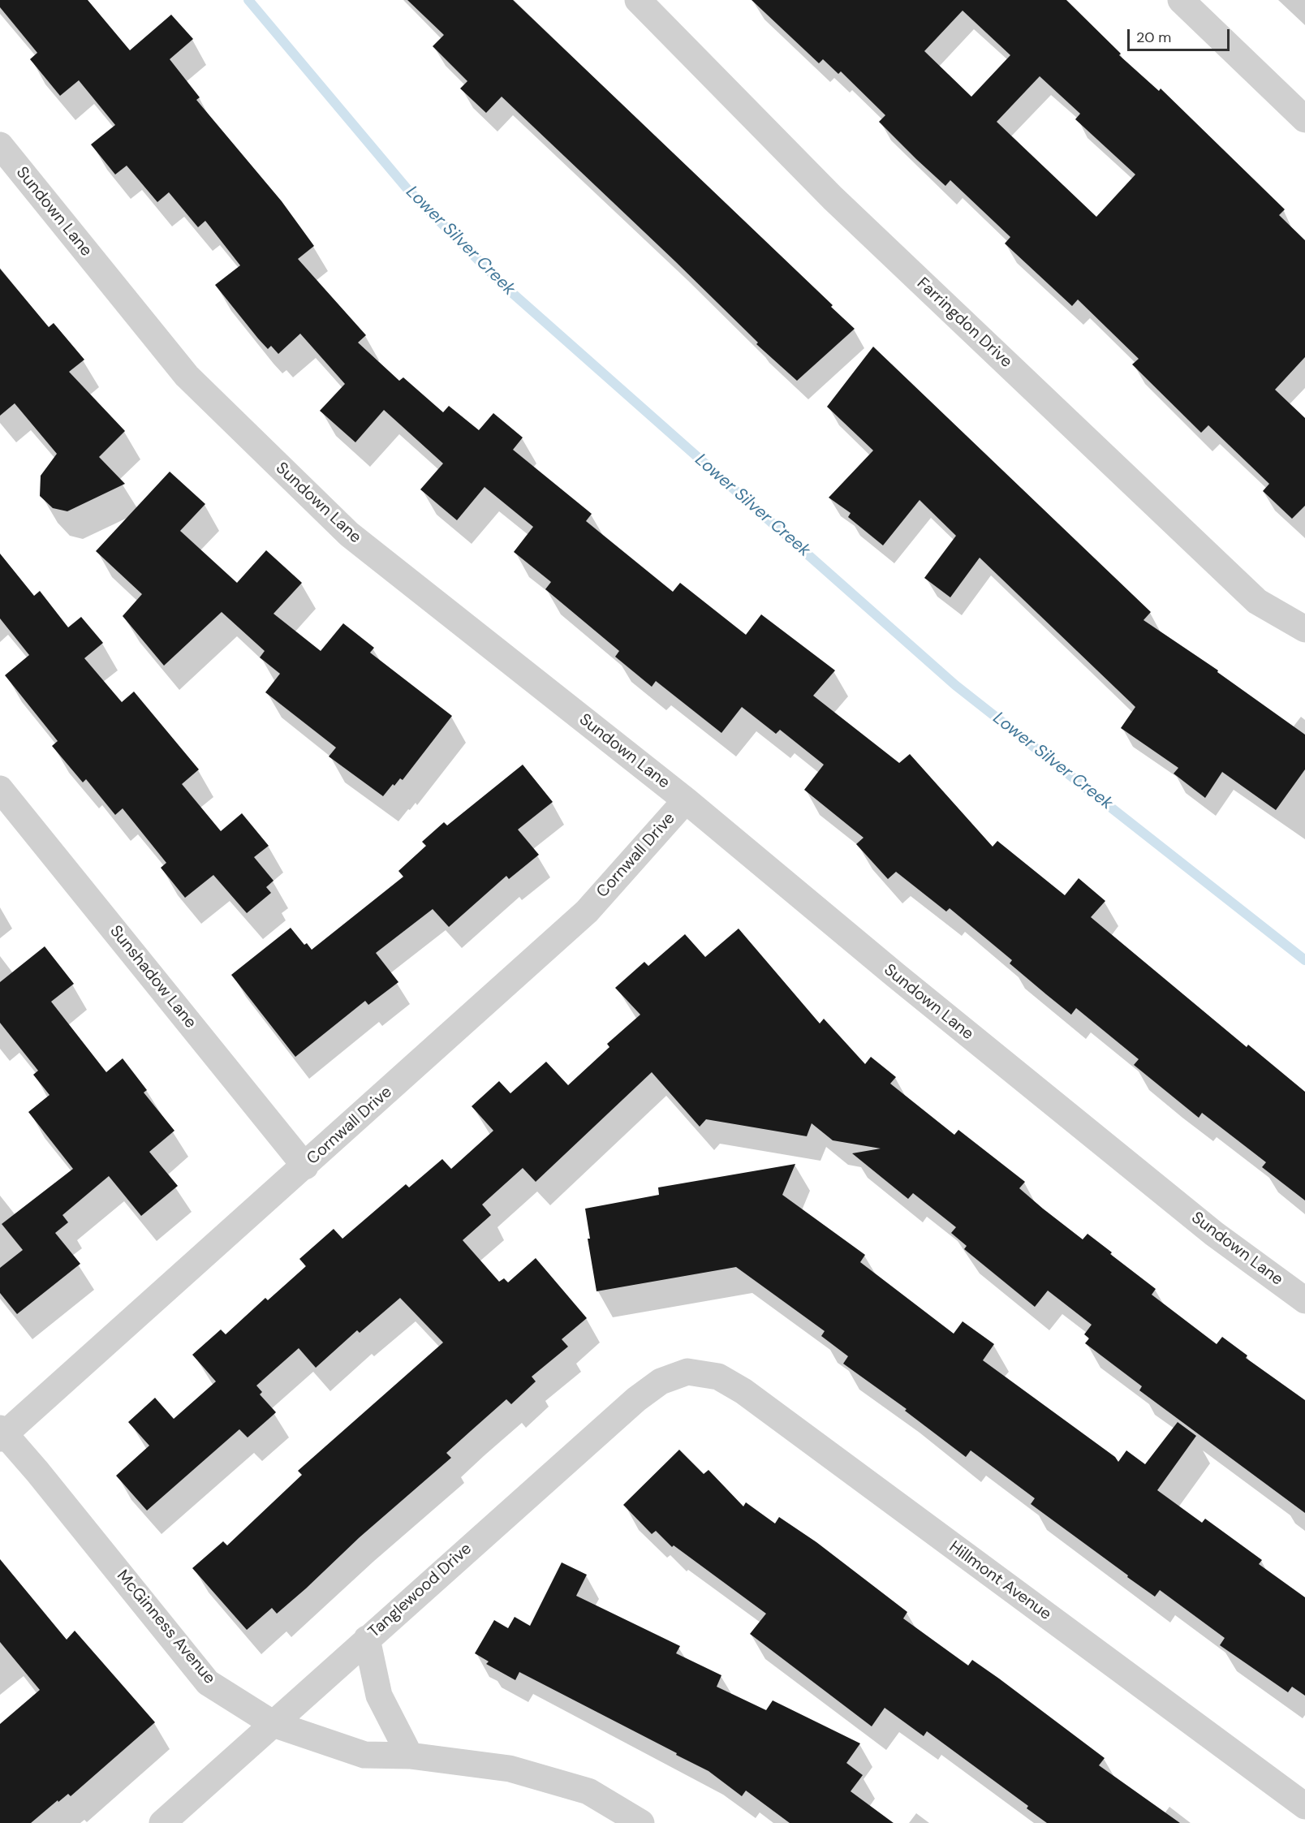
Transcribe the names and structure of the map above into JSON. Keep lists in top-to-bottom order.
{
  "streets": {
    "street": [
      "Sundown Lane",
      "Farringdon Drive",
      "Cornwall Drive",
      "Sunshadow Lane",
      "Hillmont Avenue",
      "Tanglewood Drive",
      "McGinness Avenue"
    ]
  },
  "crossings": [
    ["Sundown Lane", "Cornwall Drive"],
    ["Cornwall Drive", "Sunshadow Lane"],
    ["Cornwall Drive", "McGinness Avenue"],
    ["Hillmont Avenue", "Tanglewood Drive"],
    ["Tanglewood Drive", "McGinness Avenue"]
  ],
  "water": ["Lower Silver Creek"],
  "scale_bar": "20 m"
}
